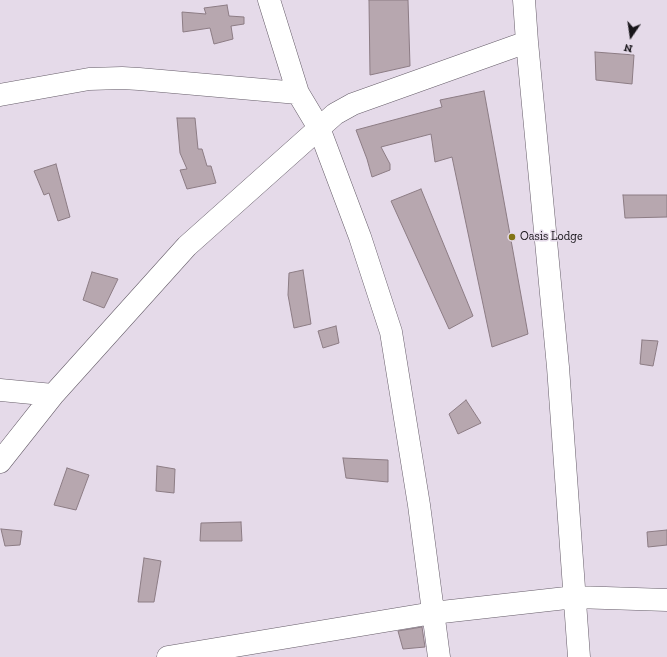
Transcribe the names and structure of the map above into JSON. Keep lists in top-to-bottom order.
{
  "places": ["Oasis Lodge"],
  "north": "bottom"
}
